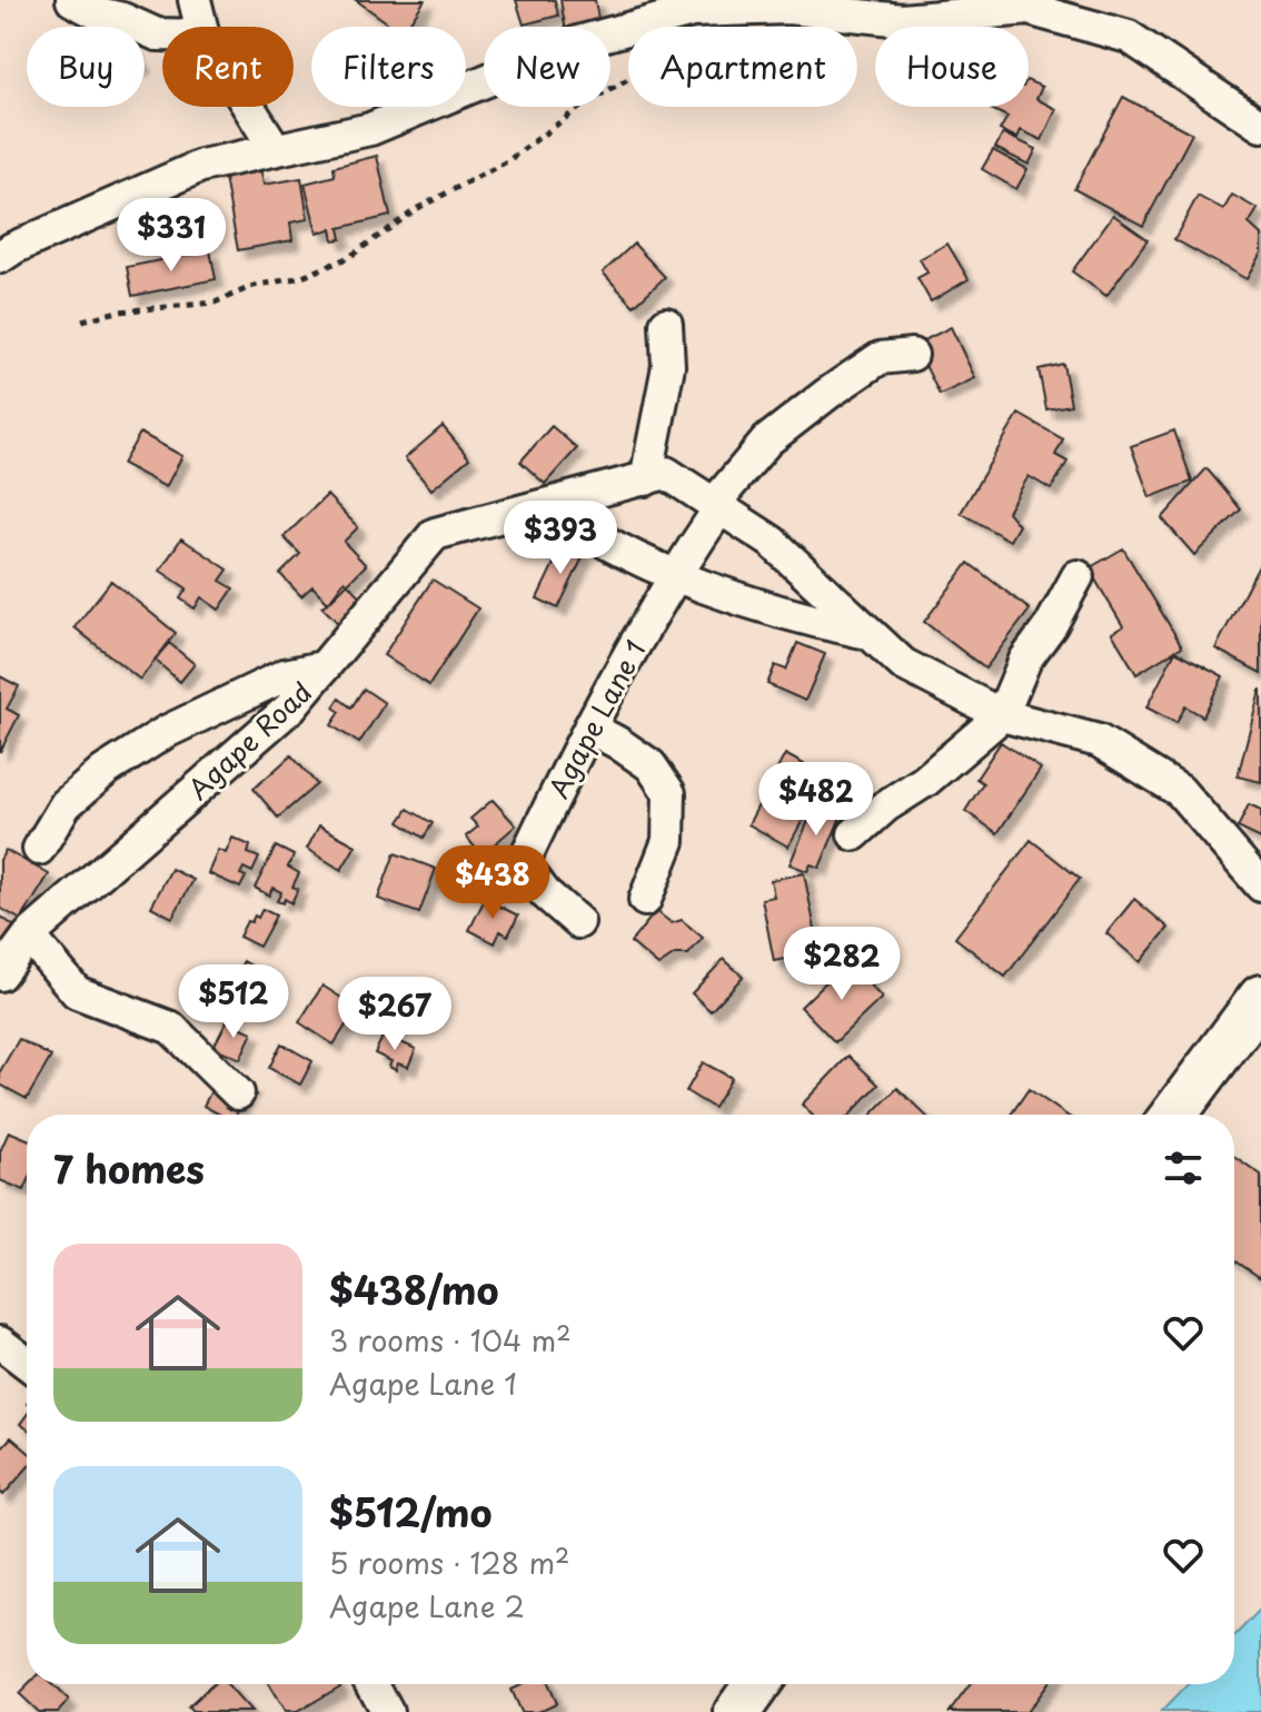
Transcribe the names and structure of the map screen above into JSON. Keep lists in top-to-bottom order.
{
  "streets": {
    "street": ["Agape Lane 1", "Agape Road"]
  },
  "crossings": [
    ["Agape Lane 1", "Agape Road"]
  ],
  "page": {
    "chip": [
      "Buy",
      "Rent",
      "Filters",
      "New",
      "Apartment",
      "House"
    ],
    "price": [
      "$331",
      "$393",
      "$482",
      "$438",
      "$282",
      "$512",
      "$267"
    ],
    "heading": "7 homes",
    "list": [
      {
        "name": "$438/mo",
        "note": "3 rooms · 104 m² · Agape Lane 1"
      },
      {
        "name": "$512/mo",
        "note": "5 rooms · 128 m² · Agape Lane 2"
      }
    ]
  }
}
